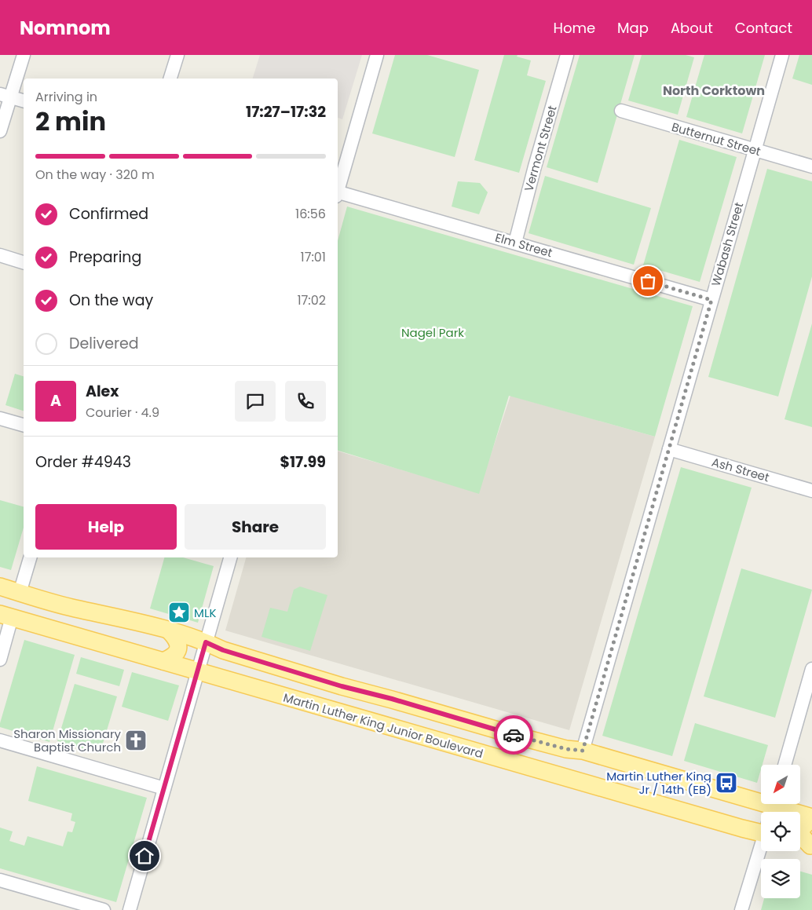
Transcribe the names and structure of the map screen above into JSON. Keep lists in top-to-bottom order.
{
  "streets": {
    "main road": ["Martin Luther King Junior Boulevard"],
    "street": [
      "Butternut Street",
      "Vermont Street",
      "Wabash Street",
      "Elm Street",
      "Ash Street"
    ]
  },
  "crossings": [
    ["Butternut Street", "Wabash Street"],
    ["Vermont Street", "Elm Street"],
    ["Wabash Street", "Elm Street"],
    ["Wabash Street", "Ash Street"],
    ["Wabash Street", "Martin Luther King Junior Boulevard"]
  ],
  "districts": ["North Corktown"],
  "parks": ["Nagel Park"],
  "places": {
    "place": ["MLK"],
    "church": ["Sharon Missionary Baptist Church"],
    "bus stop": ["Martin Luther King Jr / 14th (EB)"]
  },
  "north": "bottom left",
  "page": {
    "header": "Nomnom",
    "nav": [
      "Home",
      "Map",
      "About",
      "Contact"
    ],
    "heading": ["2 min", "Arriving in", "17:27–17:32"],
    "panel": [
      "Alex",
      "Courier · 4.9",
      "Order #4943",
      "$17.99"
    ],
    "bar": "On the way · 320 m",
    "list": [
      ["Confirmed", "16:56"],
      ["Preparing", "17:01"],
      ["On the way", "17:02"],
      "Delivered"
    ],
    "round": "A",
    "buttons": ["Help", "Share"]
  }
}
